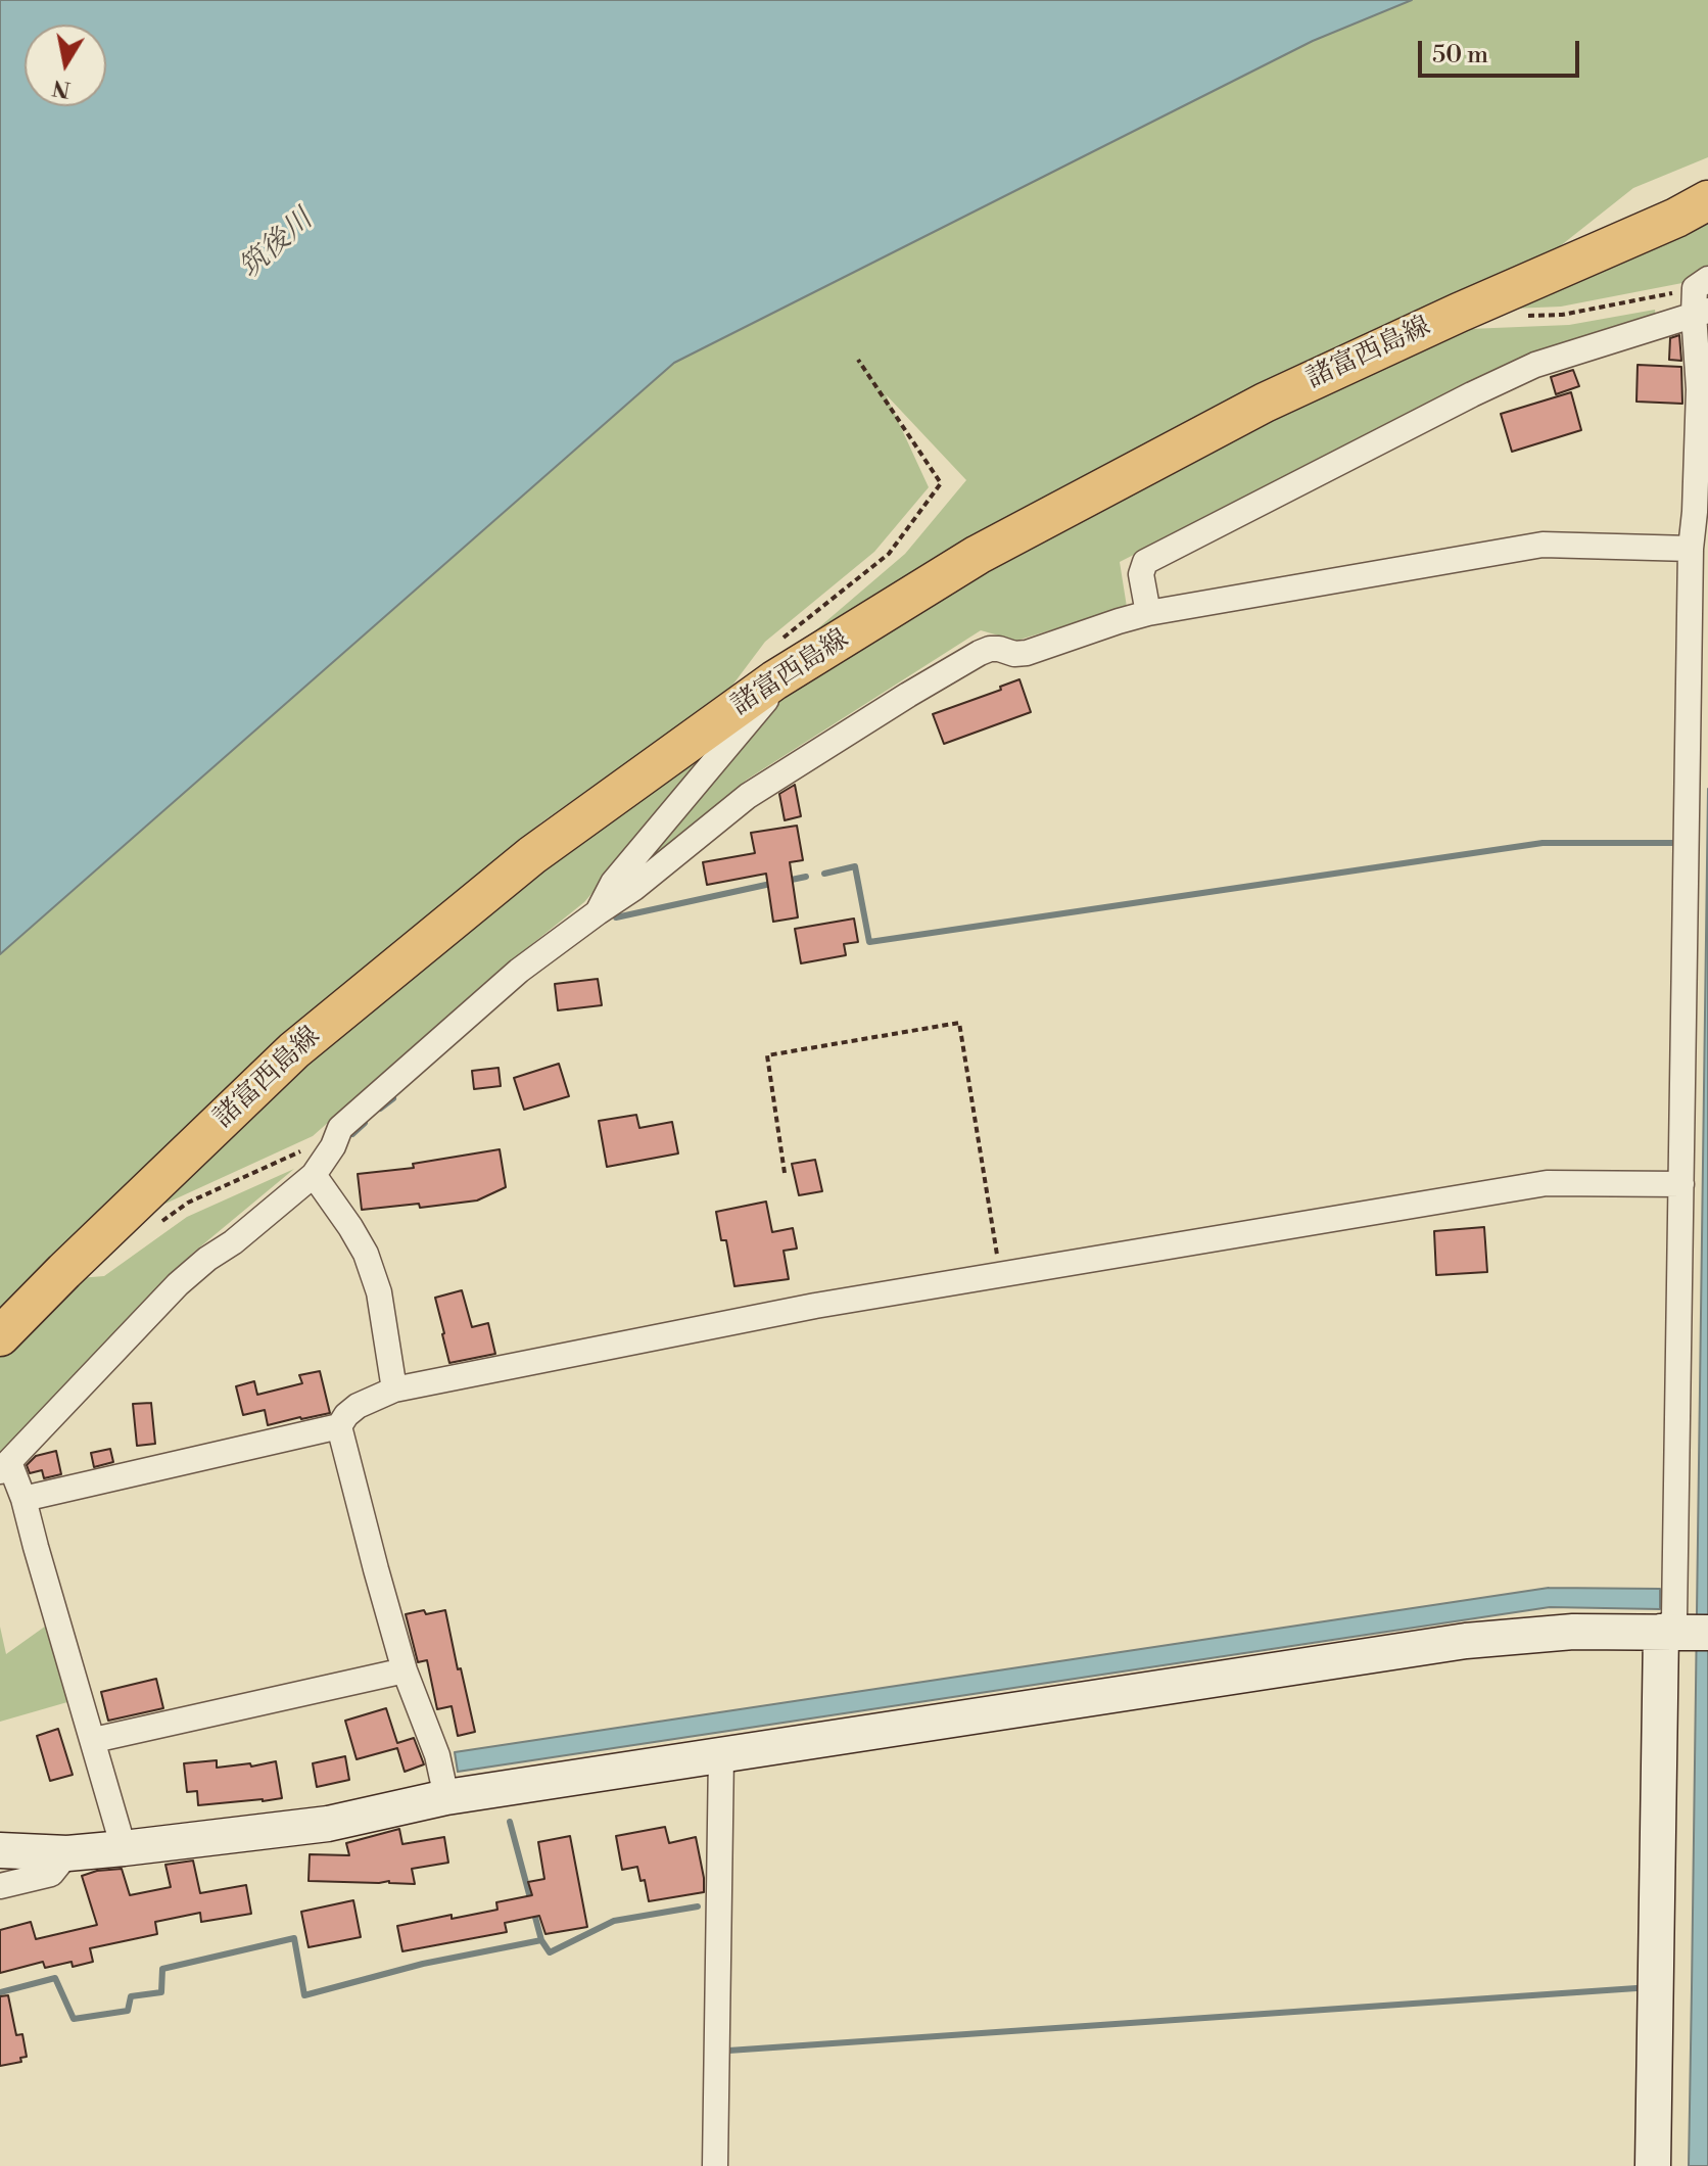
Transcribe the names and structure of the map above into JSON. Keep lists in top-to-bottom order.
{
  "streets": {
    "main road": ["諸富西島線"]
  },
  "water": ["筑後川"],
  "scale_bar": "50 m",
  "north": "bottom"
}
